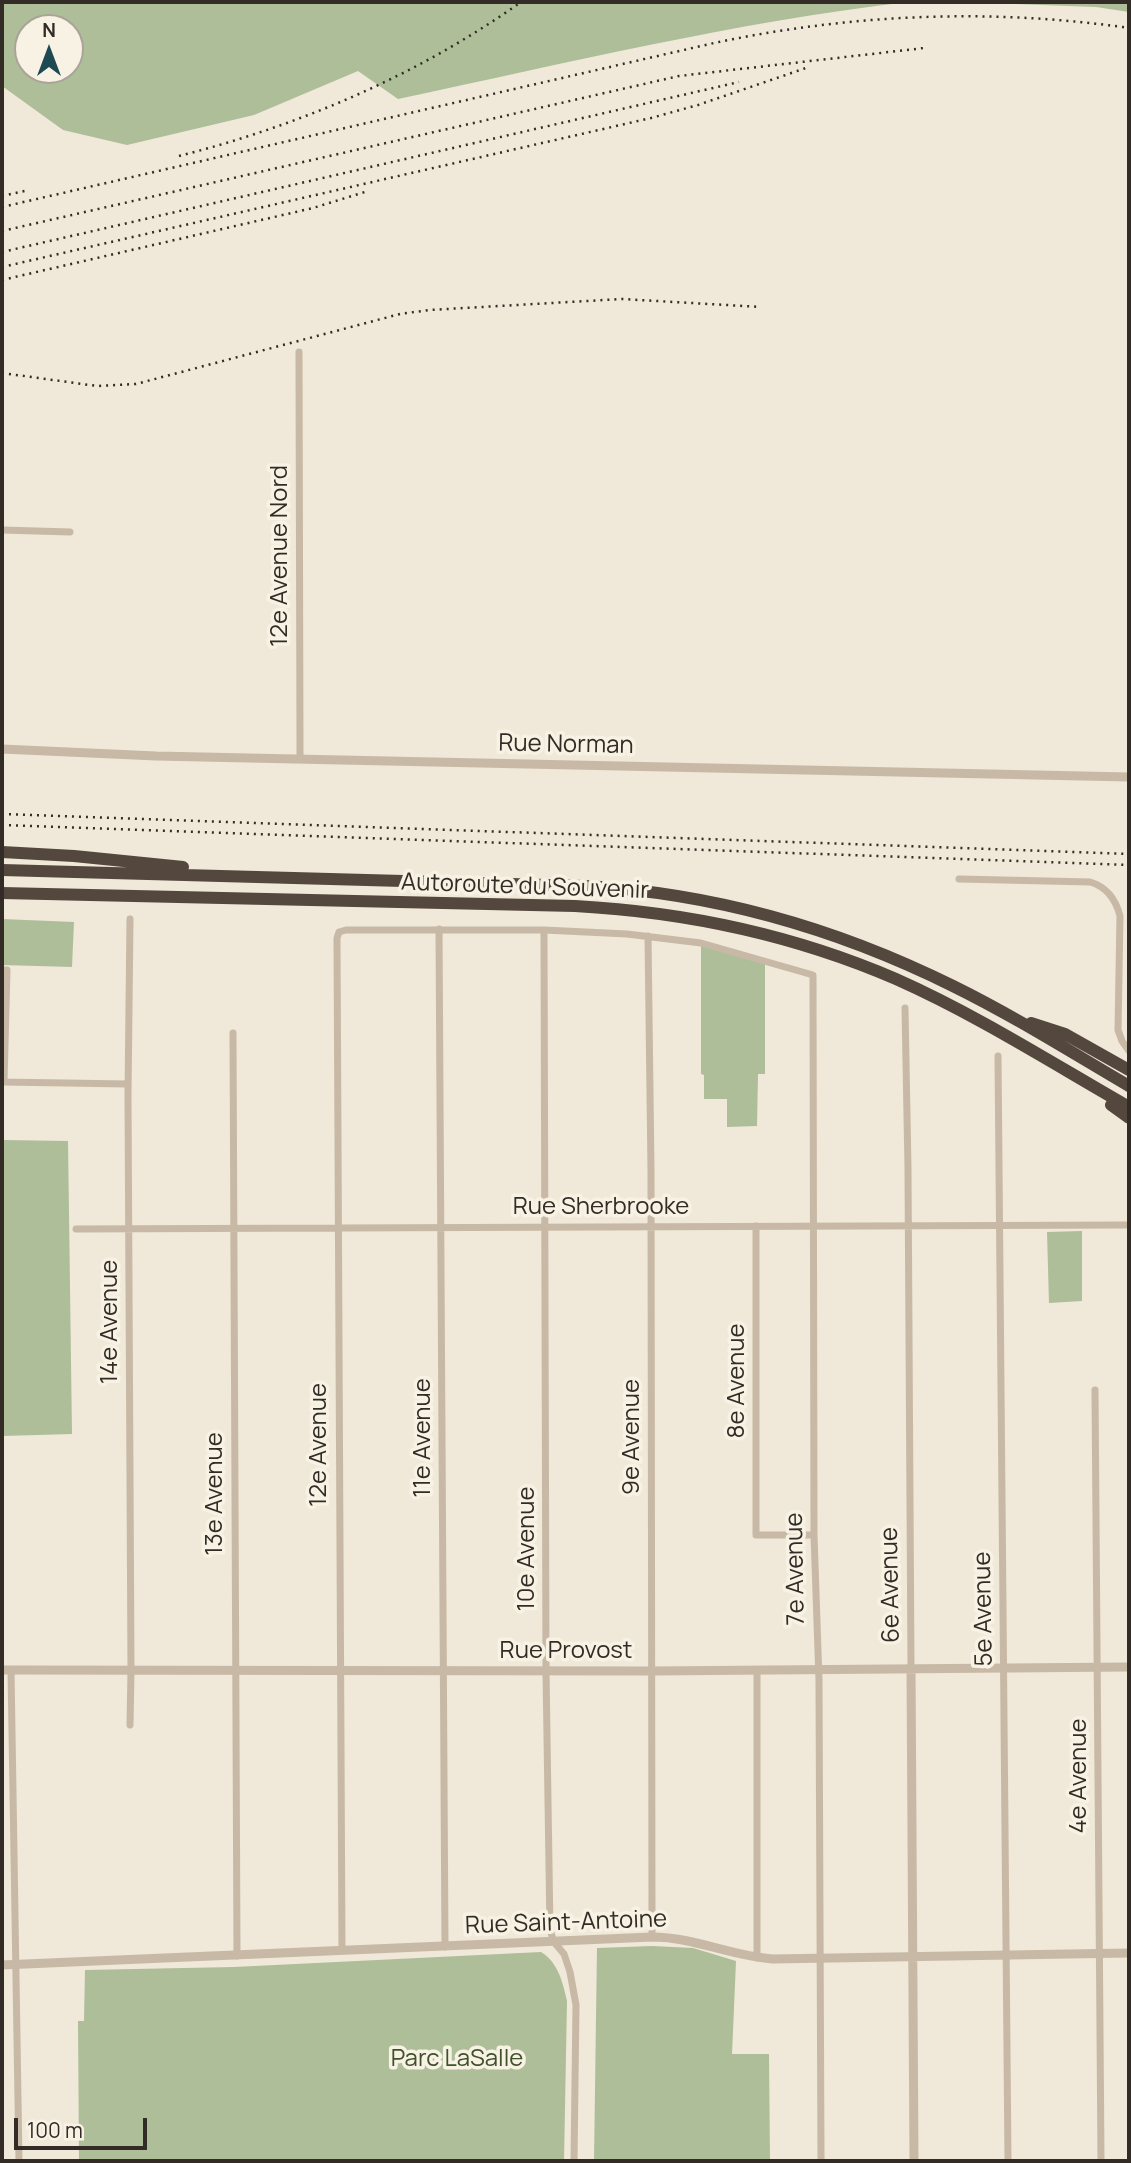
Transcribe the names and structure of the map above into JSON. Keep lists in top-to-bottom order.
{
  "streets": {
    "highway": ["Autoroute du Souvenir"],
    "street": [
      "12e Avenue Nord",
      "Rue Norman",
      "Rue Sherbrooke",
      "14e Avenue",
      "8e Avenue",
      "9e Avenue",
      "11e Avenue",
      "12e Avenue",
      "13e Avenue",
      "10e Avenue",
      "7e Avenue",
      "6e Avenue",
      "5e Avenue",
      "Rue Provost",
      "4e Avenue",
      "Rue Saint-Antoine"
    ]
  },
  "crossings": [
    ["12e Avenue Nord", "Rue Norman"],
    ["Rue Sherbrooke", "14e Avenue"],
    ["Rue Sherbrooke", "8e Avenue"],
    ["Rue Sherbrooke", "9e Avenue"],
    ["Rue Sherbrooke", "11e Avenue"],
    ["Rue Sherbrooke", "12e Avenue"],
    ["Rue Sherbrooke", "13e Avenue"],
    ["Rue Sherbrooke", "10e Avenue"],
    ["Rue Sherbrooke", "7e Avenue"],
    ["Rue Sherbrooke", "6e Avenue"],
    ["Rue Sherbrooke", "5e Avenue"],
    ["14e Avenue", "Rue Provost"],
    ["8e Avenue", "7e Avenue"],
    ["9e Avenue", "7e Avenue"],
    ["9e Avenue", "Rue Provost"],
    ["9e Avenue", "Rue Saint-Antoine"],
    ["11e Avenue", "12e Avenue"],
    ["11e Avenue", "Rue Provost"],
    ["11e Avenue", "Rue Saint-Antoine"],
    ["12e Avenue", "Rue Provost"],
    ["12e Avenue", "Rue Saint-Antoine"],
    ["13e Avenue", "Rue Provost"],
    ["13e Avenue", "Rue Saint-Antoine"],
    ["10e Avenue", "Rue Provost"],
    ["10e Avenue", "Rue Saint-Antoine"],
    ["7e Avenue", "Rue Provost"],
    ["7e Avenue", "Rue Saint-Antoine"],
    ["6e Avenue", "Rue Provost"],
    ["6e Avenue", "Rue Saint-Antoine"],
    ["5e Avenue", "Rue Provost"],
    ["5e Avenue", "Rue Saint-Antoine"],
    ["Rue Provost", "4e Avenue"],
    ["4e Avenue", "Rue Saint-Antoine"]
  ],
  "parks": ["Parc LaSalle"],
  "scale_bar": "100 m",
  "north": "top"
}
